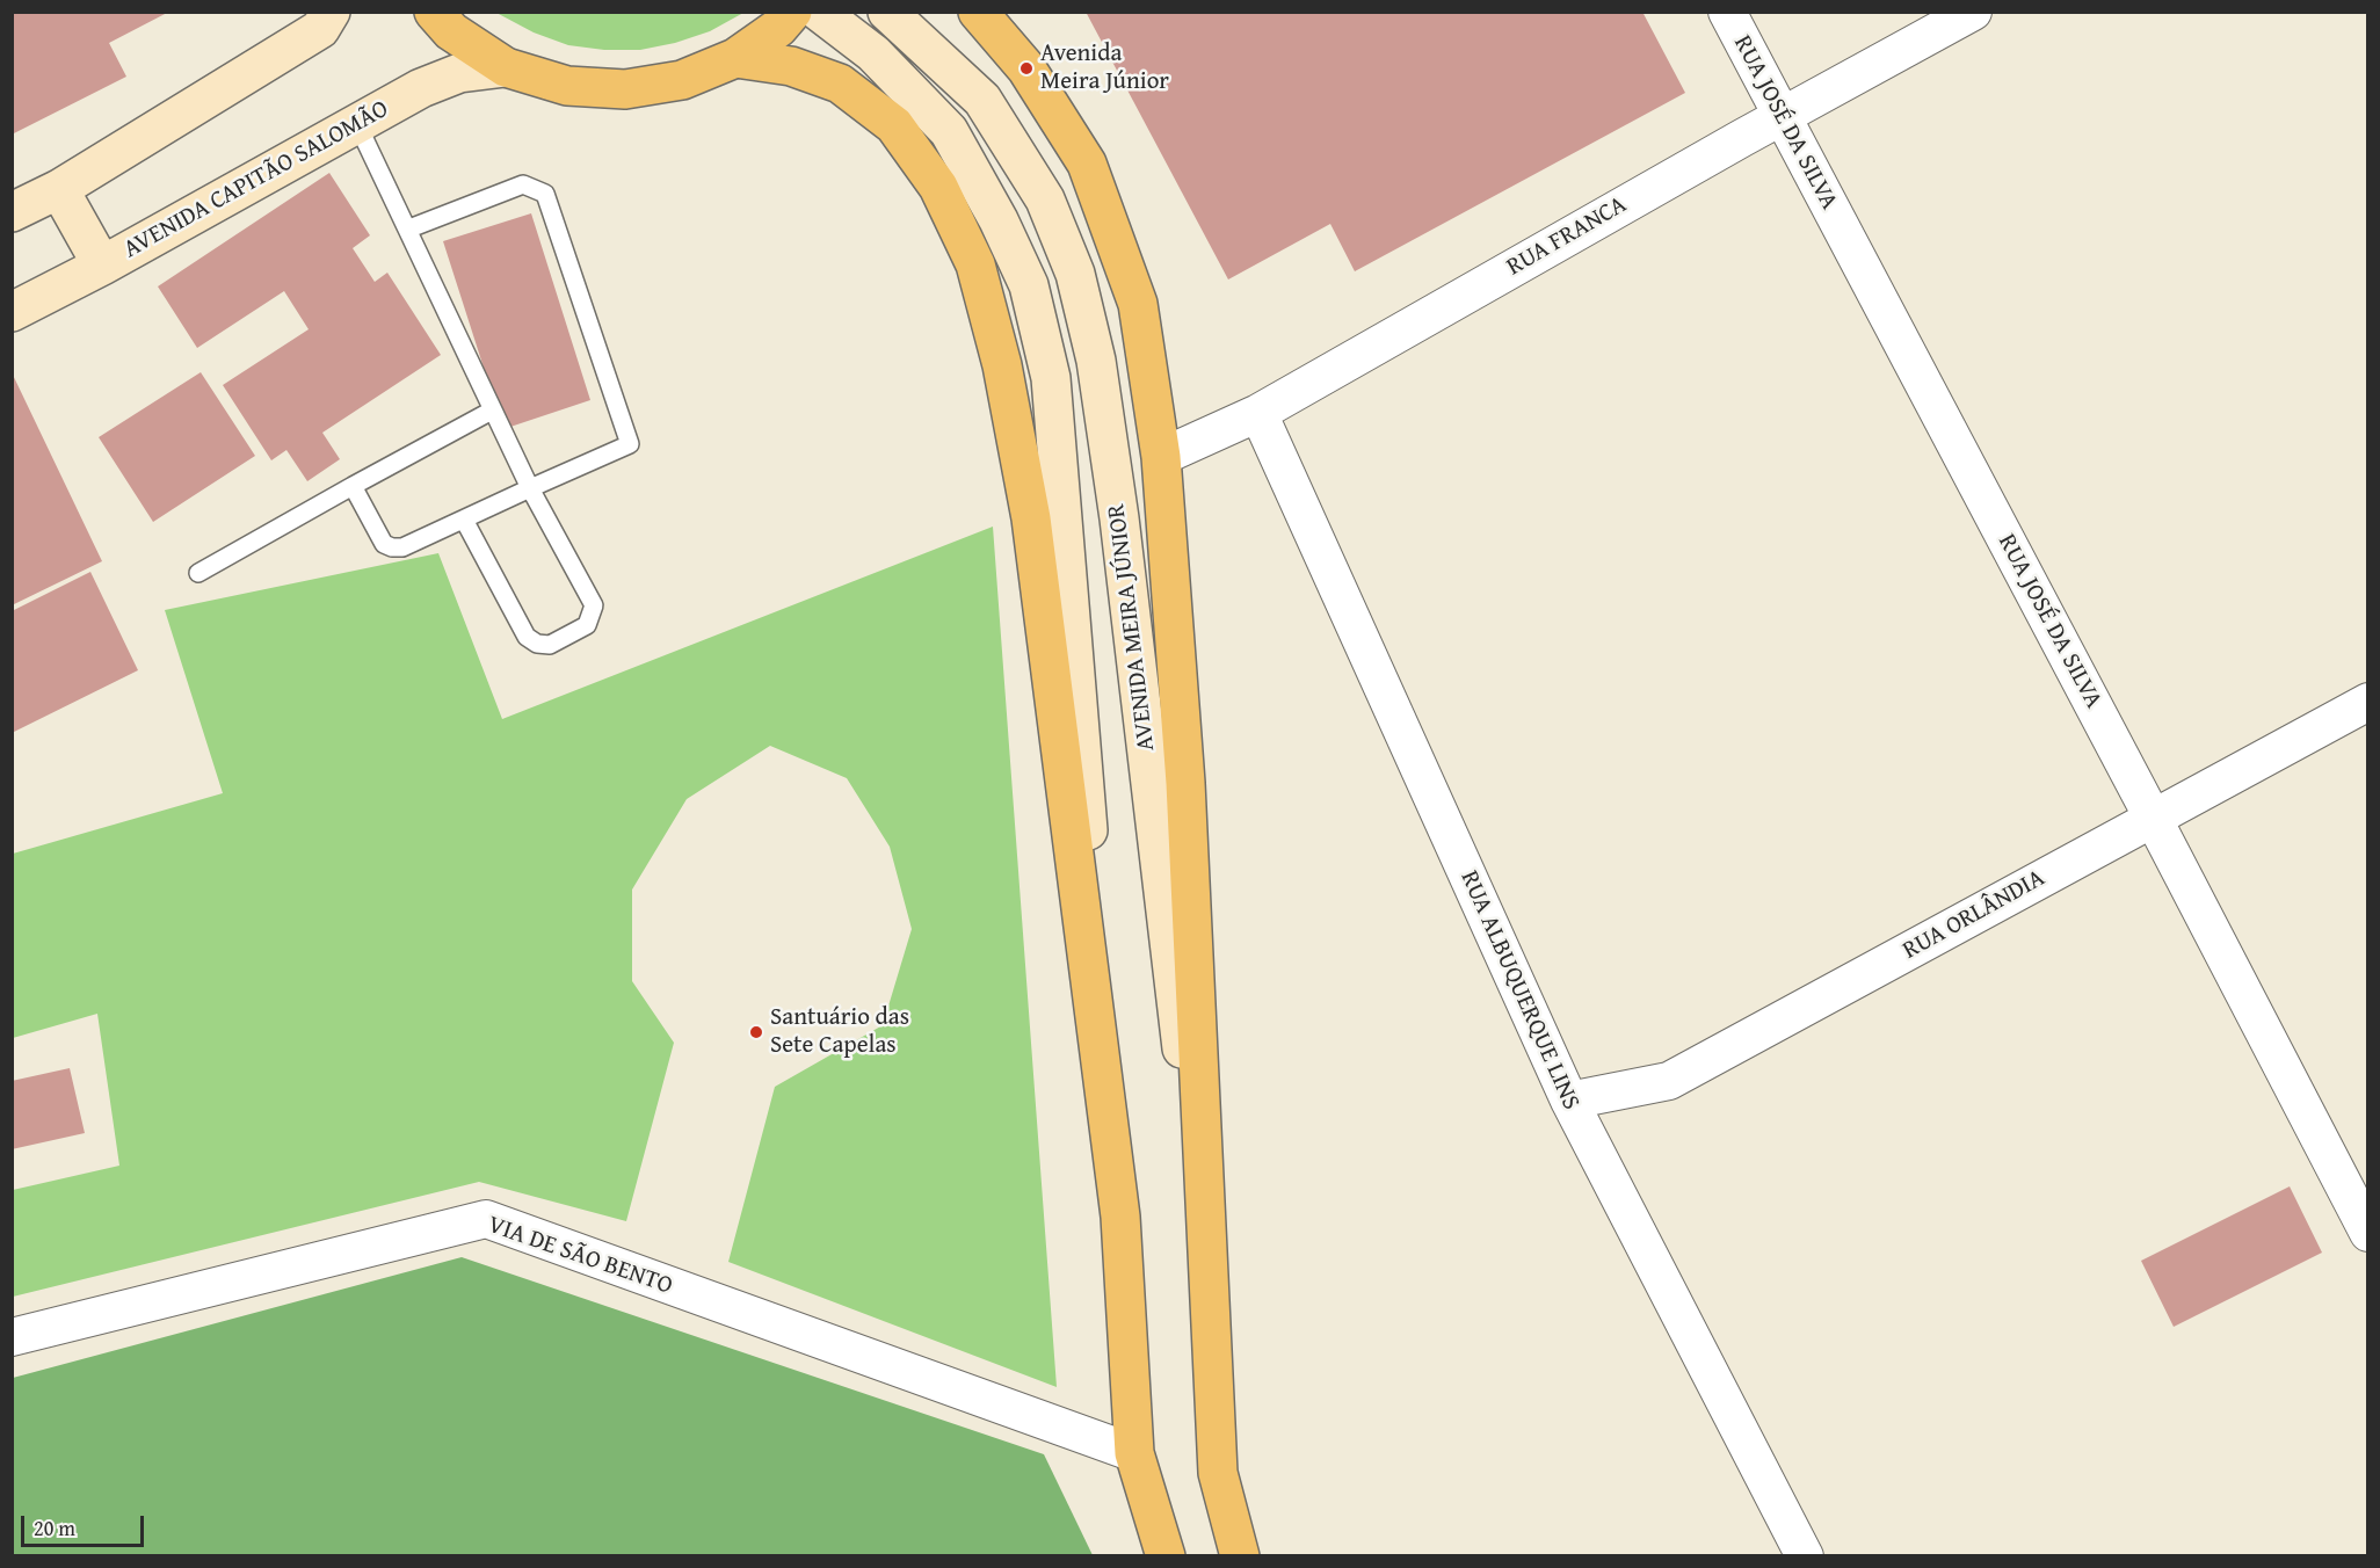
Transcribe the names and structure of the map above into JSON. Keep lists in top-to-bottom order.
{
  "streets": {
    "main road": ["AVENIDA CAPITÃO SALOMÃO", "AVENIDA MEIRA JÚNIOR"],
    "street": [
      "RUA JOSÉ DA SILVA",
      "RUA FRANCA",
      "RUA ORLÂNDIA",
      "RUA ALBUQUERQUE LINS",
      "VIA DE SÃO BENTO"
    ]
  },
  "crossings": [
    ["RUA JOSÉ DA SILVA", "RUA FRANCA"],
    ["RUA JOSÉ DA SILVA", "RUA ORLÂNDIA"],
    ["RUA FRANCA", "AVENIDA MEIRA JÚNIOR"],
    ["RUA FRANCA", "RUA ALBUQUERQUE LINS"],
    ["RUA ORLÂNDIA", "RUA ALBUQUERQUE LINS"]
  ],
  "places": ["Avenida Meira Júnior", "Santuário das Sete Capelas"],
  "scale_bar": "20 m"
}
